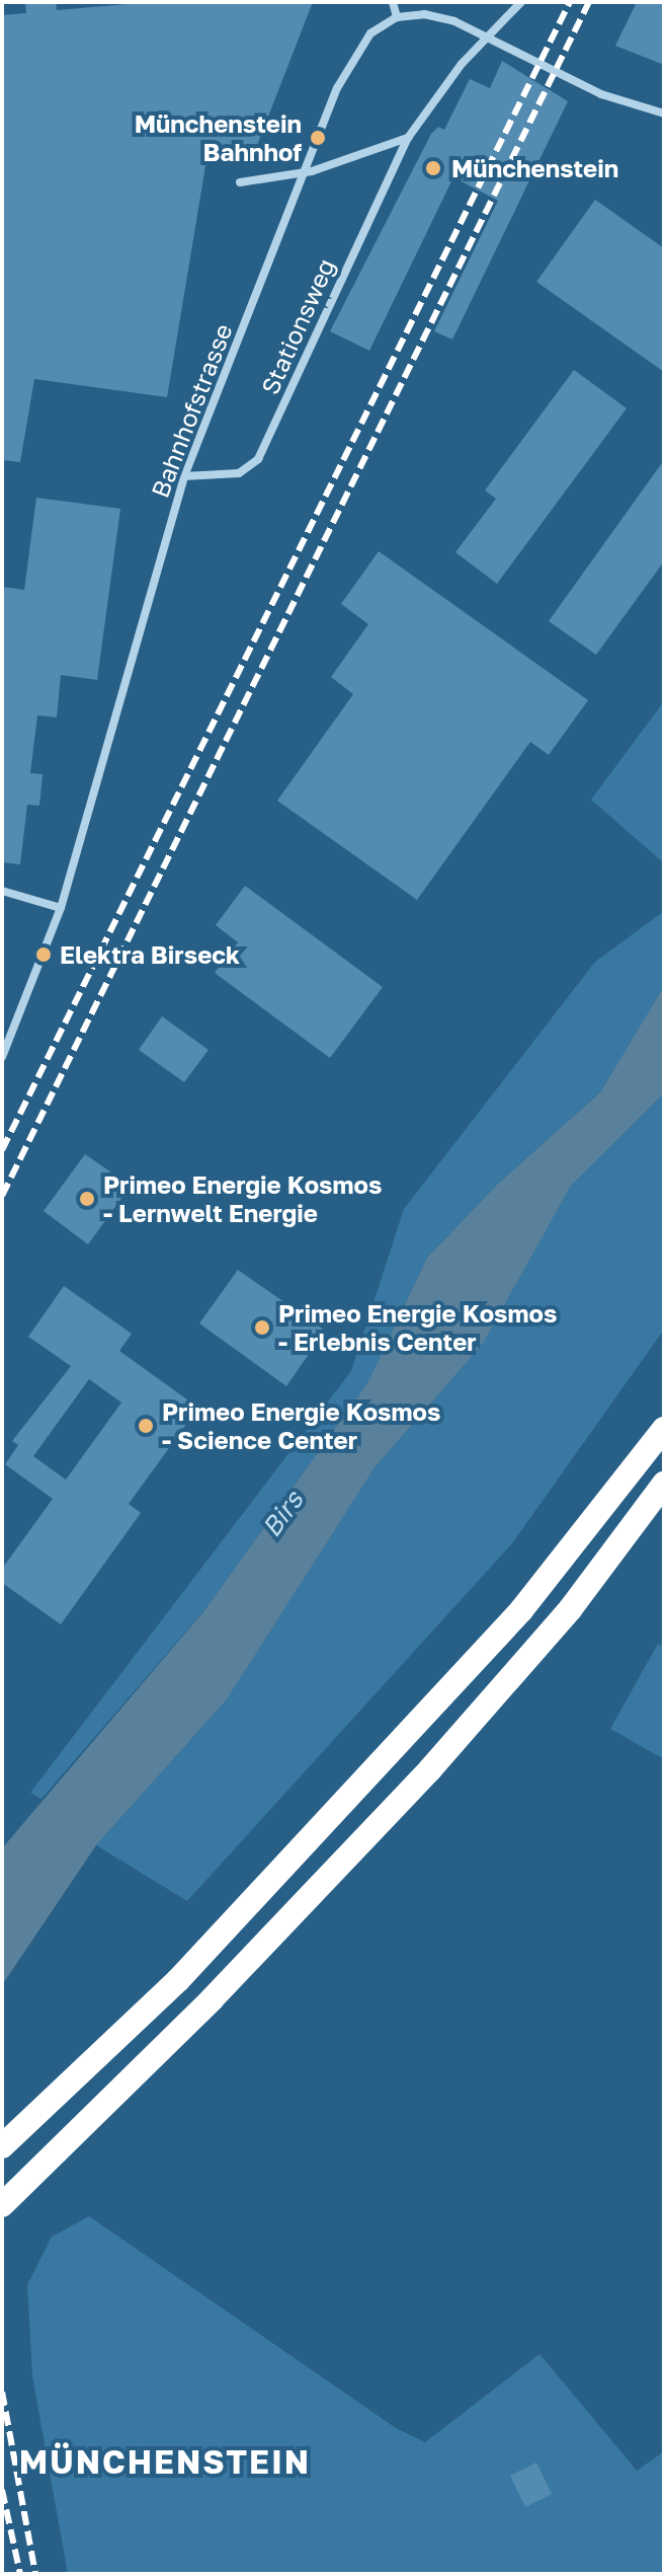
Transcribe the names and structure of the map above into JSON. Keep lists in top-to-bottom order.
{
  "streets": {
    "street": ["Stationsweg", "Bahnhofstrasse"]
  },
  "crossings": [
    ["Stationsweg", "Bahnhofstrasse"]
  ],
  "districts": ["MÜNCHENSTEIN"],
  "water": ["Birs"],
  "places": [
    "Münchenstein Bahnhof",
    "Münchenstein",
    "Elektra Birseck",
    "Primeo Energie Kosmos - Lernwelt Energie",
    "Primeo Energie Kosmos - Erlebnis Center",
    "Primeo Energie Kosmos - Science Center"
  ]
}
